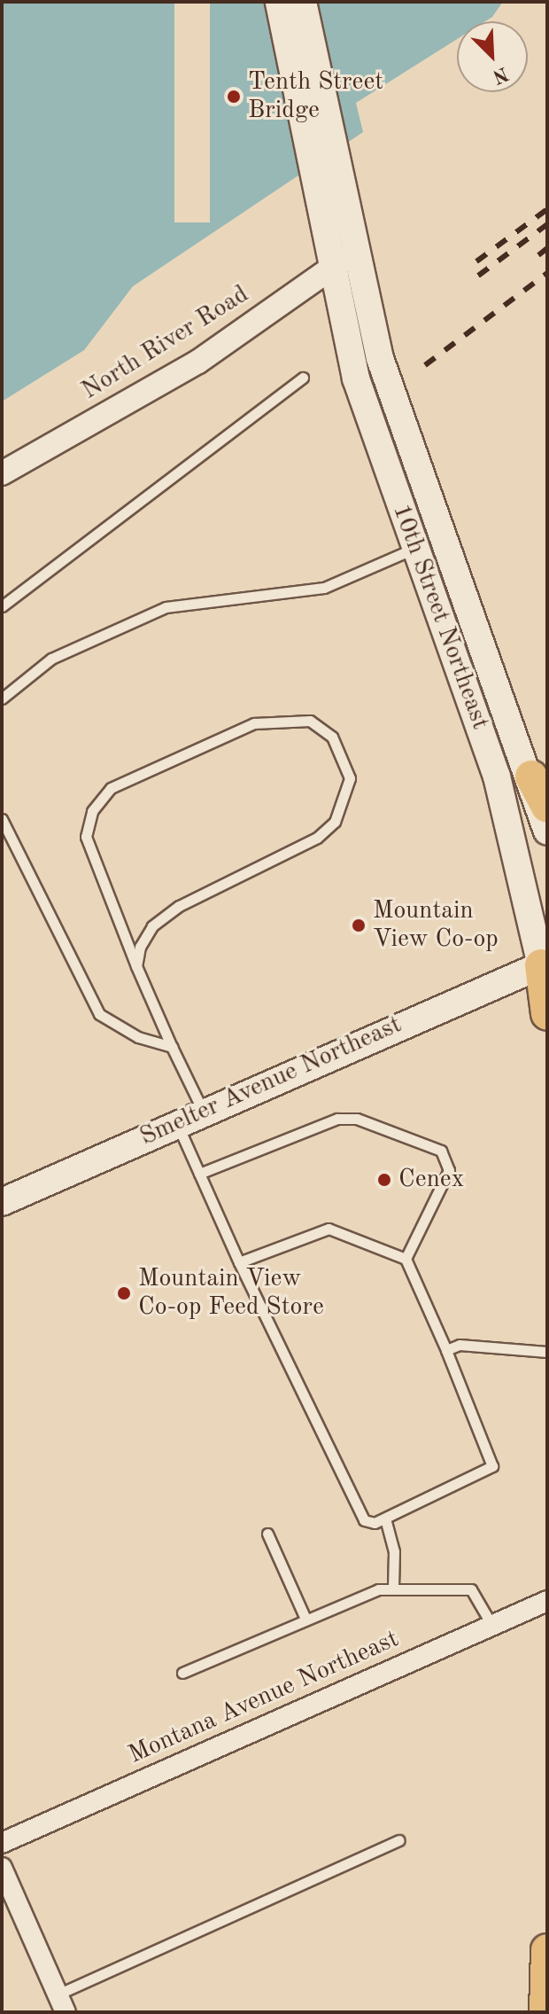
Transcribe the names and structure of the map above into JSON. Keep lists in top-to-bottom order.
{
  "streets": {
    "main road": ["10th Street Northeast", "Smelter Avenue Northeast"],
    "street": ["North River Road", "Montana Avenue Northeast"]
  },
  "crossings": [
    ["North River Road", "10th Street Northeast"],
    ["10th Street Northeast", "Smelter Avenue Northeast"]
  ],
  "places": [
    "Tenth Street Bridge",
    "Mountain View Co-op",
    "Cenex",
    "Mountain View Co-op Feed Store"
  ],
  "north": "bottom right"
}
